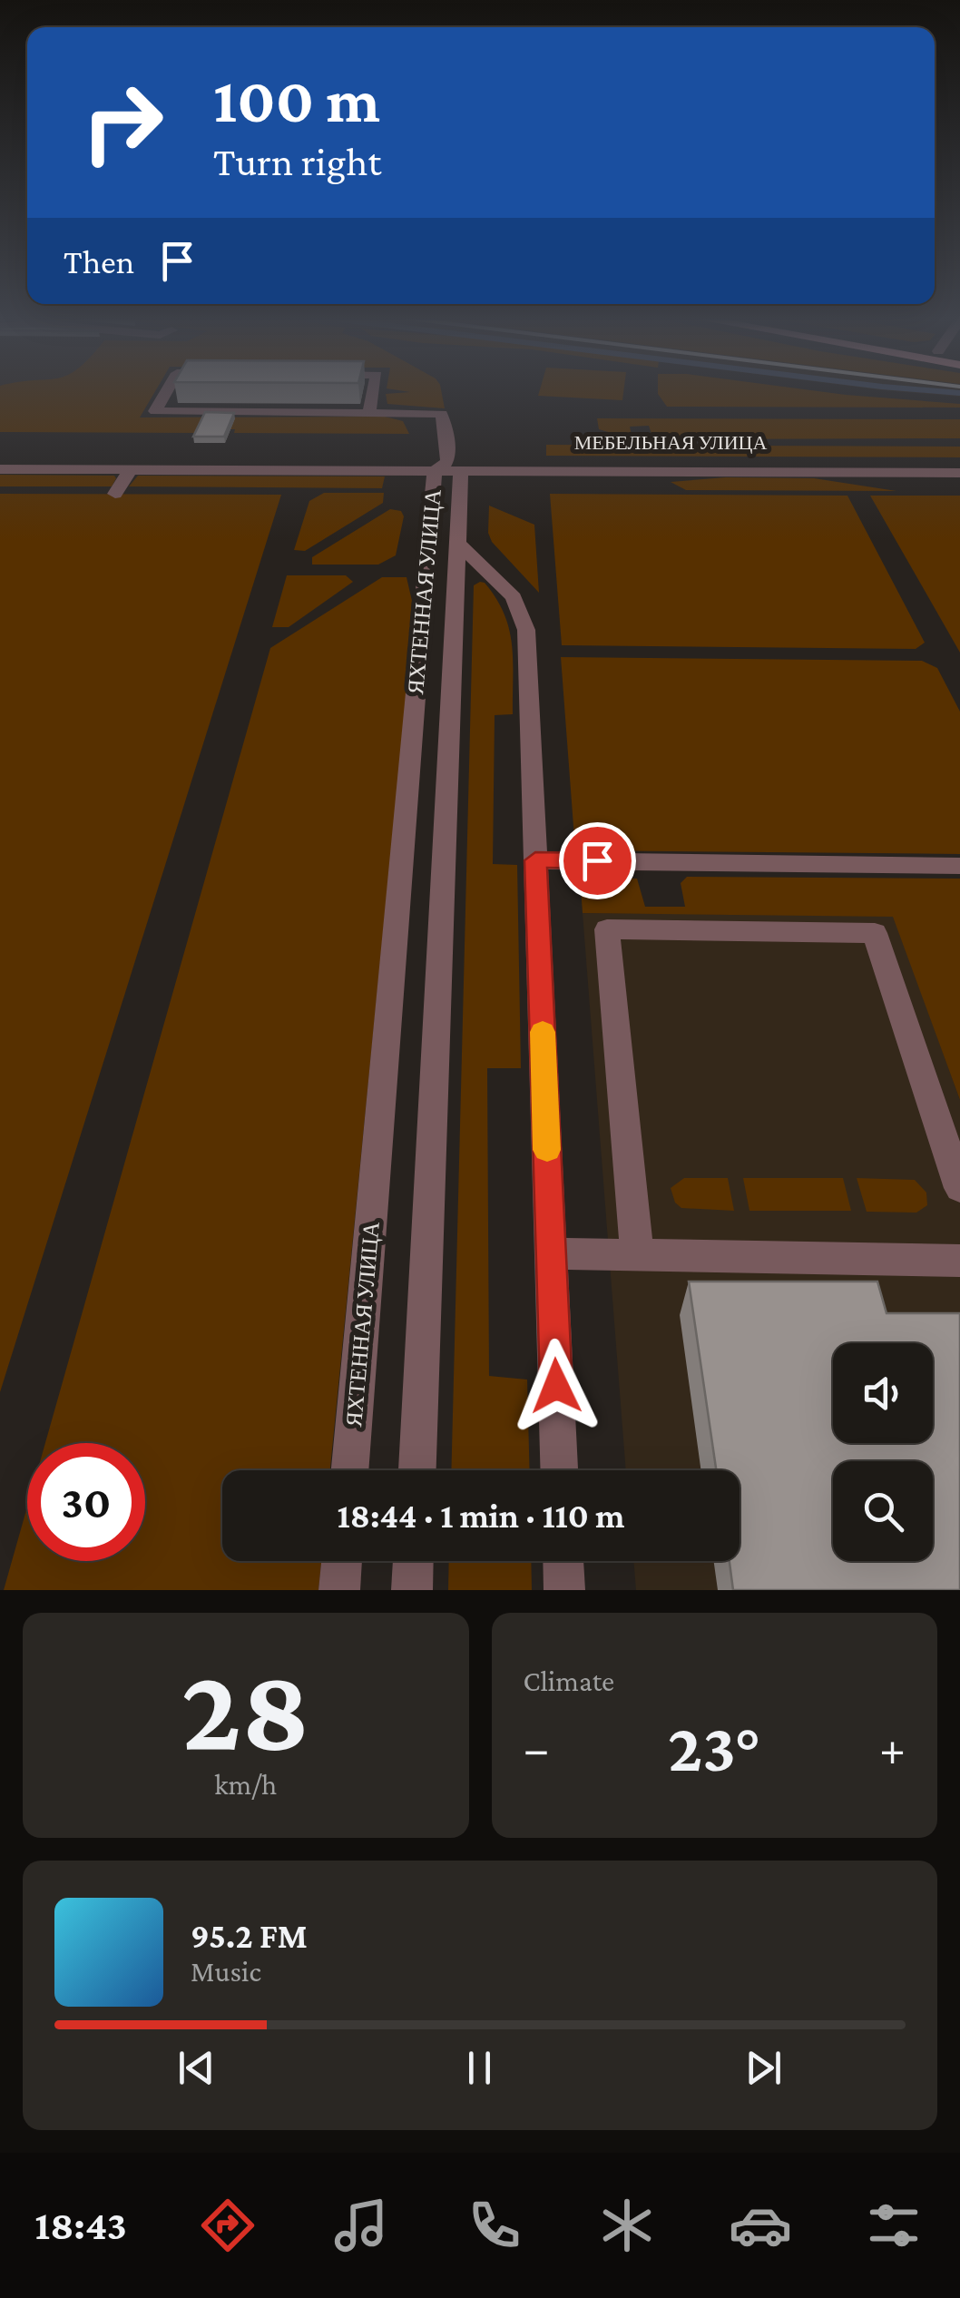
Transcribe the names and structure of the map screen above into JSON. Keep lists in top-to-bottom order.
{
  "streets": {
    "street": ["МЕБЕЛЬНАЯ УЛИЦА", "ЯХТЕННАЯ УЛИЦА"]
  },
  "crossings": [
    ["МЕБЕЛЬНАЯ УЛИЦА", "ЯХТЕННАЯ УЛИЦА"]
  ],
  "page": {
    "turn": ["100 m", "Turn right"],
    "then": "Then",
    "limit": "30",
    "trip": "18:44 · 1 min · 110 m",
    "tile": [
      ["28", "km/h"],
      "Climate"
    ],
    "heat": ["−", "23°", "+"],
    "song": ["95.2 FM", "Music"],
    "tabs": "18:43"
  }
}
